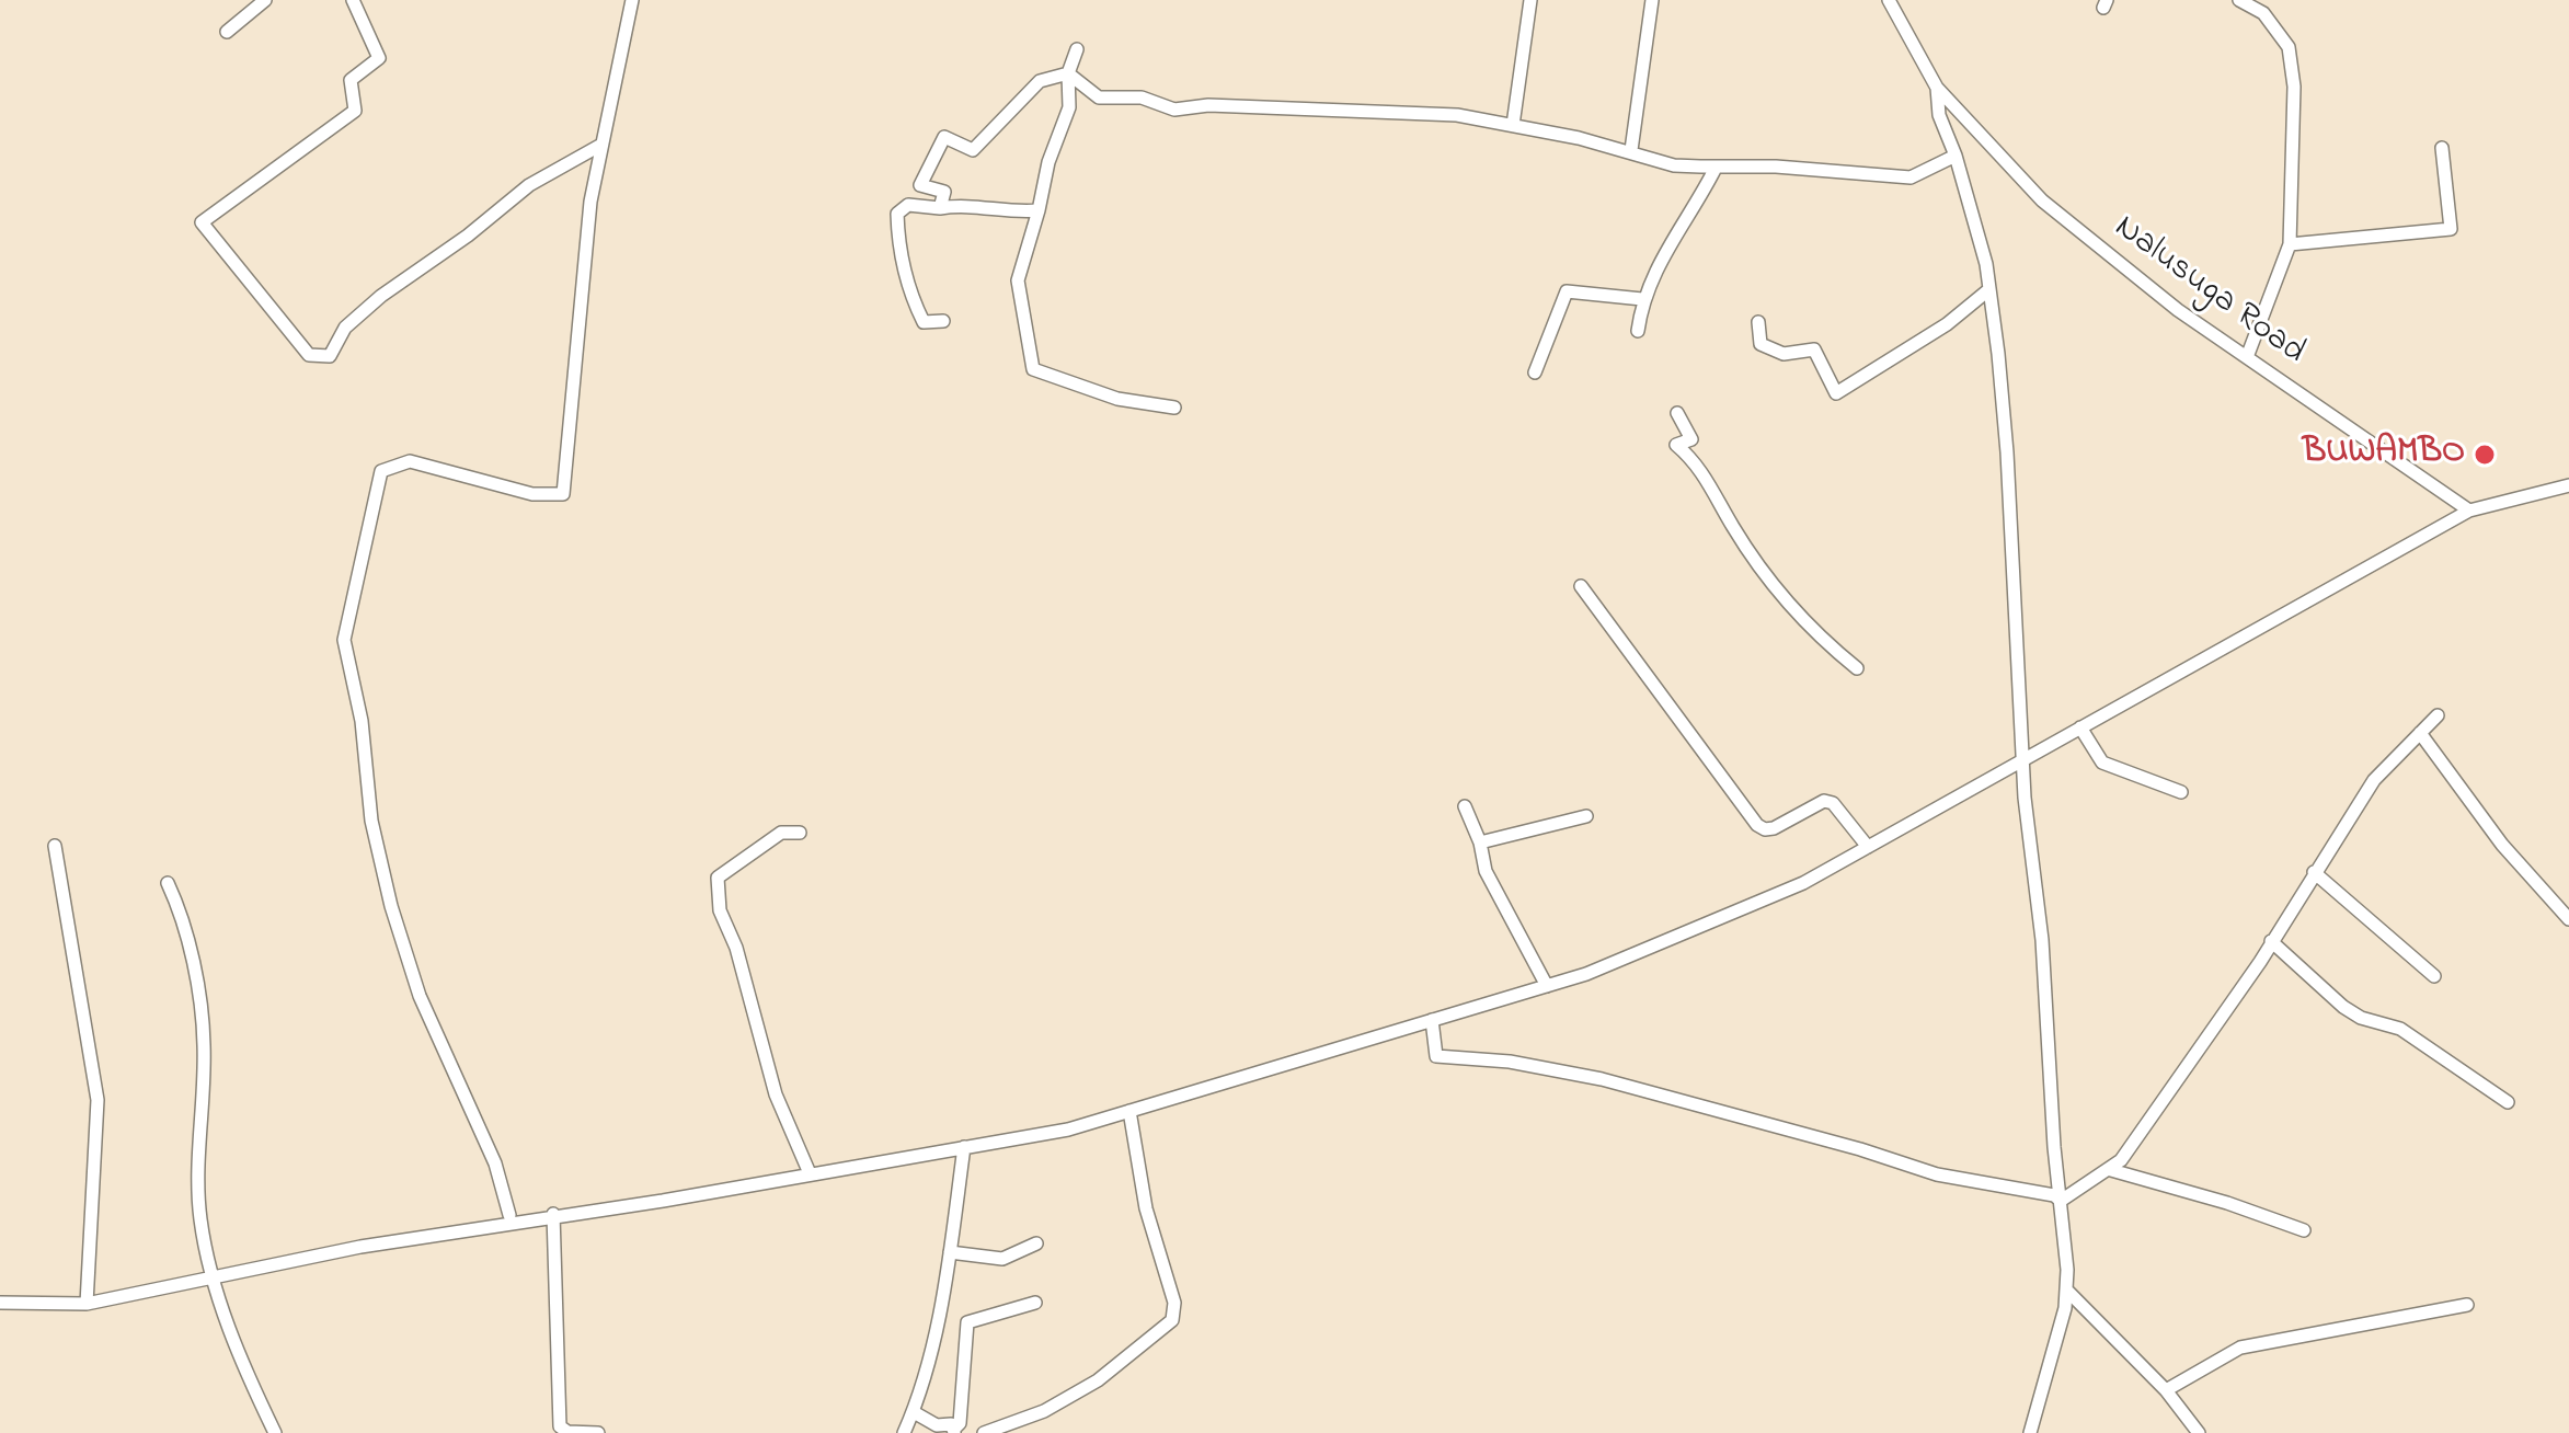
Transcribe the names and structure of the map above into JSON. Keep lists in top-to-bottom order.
{
  "streets": {
    "street": ["Nalusuga Road"]
  },
  "places": ["BUWAMBO"]
}
